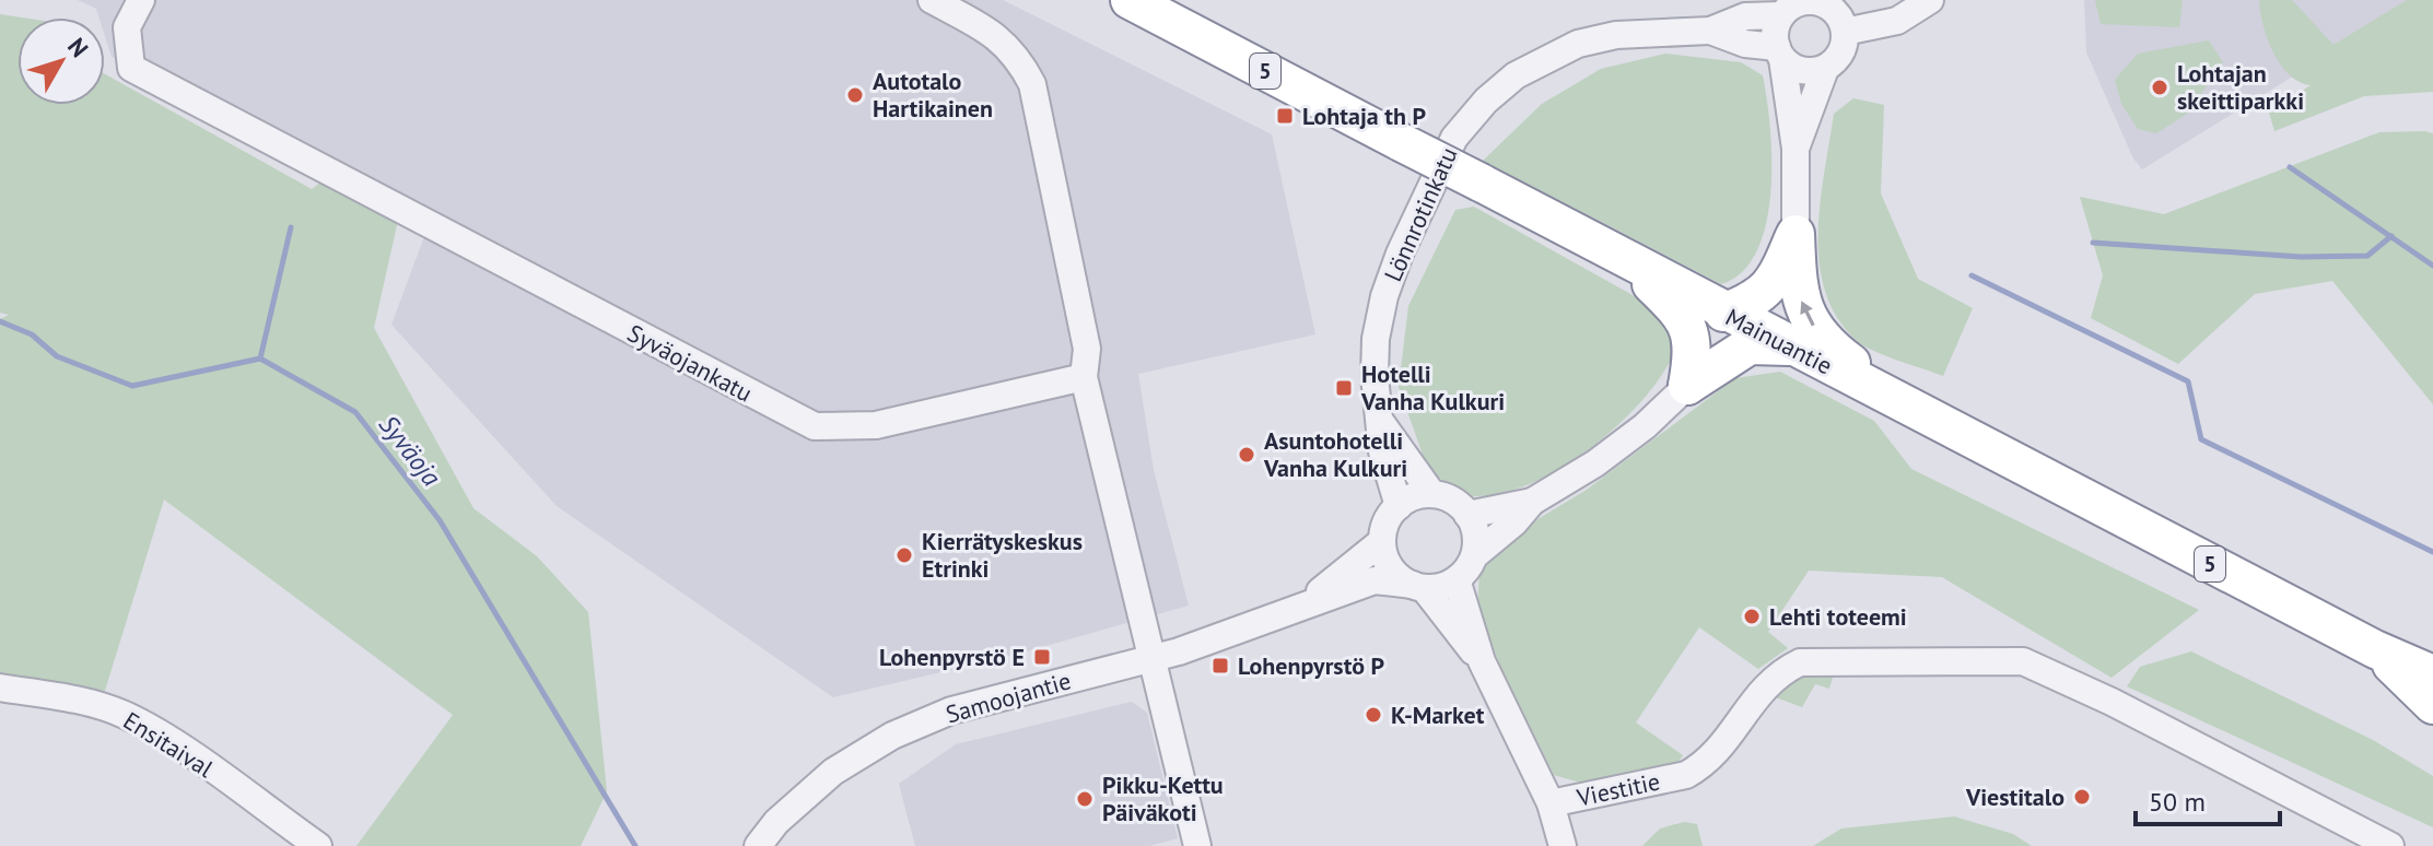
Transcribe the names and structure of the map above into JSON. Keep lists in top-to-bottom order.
{
  "streets": {
    "highway": ["5", "Mainuantie"],
    "street": [
      "Lönnrotinkatu",
      "Syväojankatu",
      "Samoojantie",
      "Ensitaival",
      "Viestitie"
    ]
  },
  "crossings": [
    ["5", "Mainuantie"],
    ["Lönnrotinkatu", "Samoojantie"]
  ],
  "water": ["Syväoja"],
  "places": {
    "other": [
      "Lohtajan skeittiparkki",
      "Autotalo Hartikainen",
      "Asuntohotelli Vanha Kulkuri",
      "Kierrätyskeskus Etrinki",
      "Lehti toteemi",
      "K-Market",
      "Viestitalo",
      "Pikku-Kettu Päiväkoti"
    ],
    "transit": [
      "Lohtaja th P",
      "Hotelli Vanha Kulkuri",
      "Lohenpyrstö E",
      "Lohenpyrstö P"
    ]
  },
  "scale_bar": "50 m",
  "north": "top right"
}
